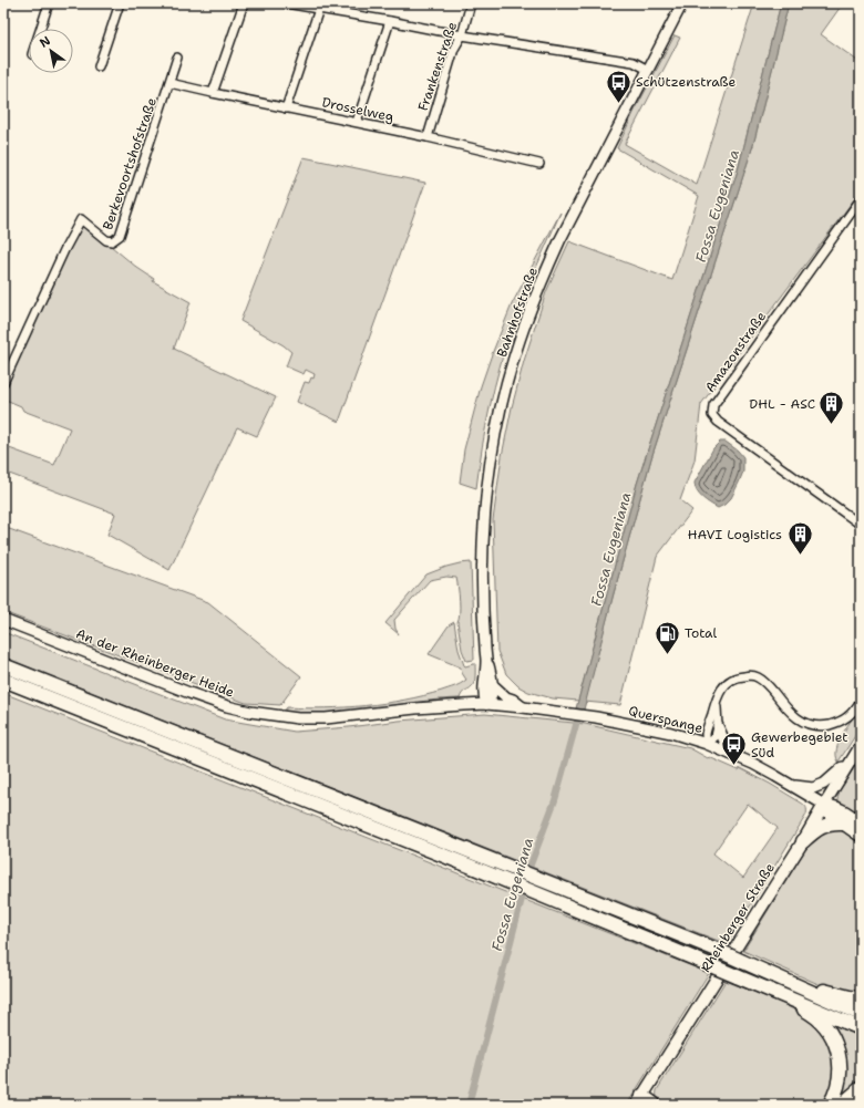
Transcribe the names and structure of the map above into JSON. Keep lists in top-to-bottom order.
{
  "streets": {
    "main road": ["Rheinberger Straße"],
    "street": [
      "Frankenstraße",
      "Drosselweg",
      "Berkevoortshofstraße",
      "Bahnhofstraße",
      "Amazonstraße",
      "An der Rheinberger Heide",
      "Querspange"
    ]
  },
  "crossings": [
    ["Frankenstraße", "Drosselweg"],
    ["Drosselweg", "Berkevoortshofstraße"],
    ["Bahnhofstraße", "An der Rheinberger Heide"],
    ["Bahnhofstraße", "Querspange"],
    ["An der Rheinberger Heide", "Querspange"],
    ["Querspange", "Rheinberger Straße"]
  ],
  "water": ["Fossa Eugeniana"],
  "places": {
    "bus stop": ["Schützenstraße", "Gewerbegebiet Süd"],
    "building": ["DHL - ASC", "HAVI Logistics"],
    "fuel station": ["Total"]
  },
  "north": "top left"
}
